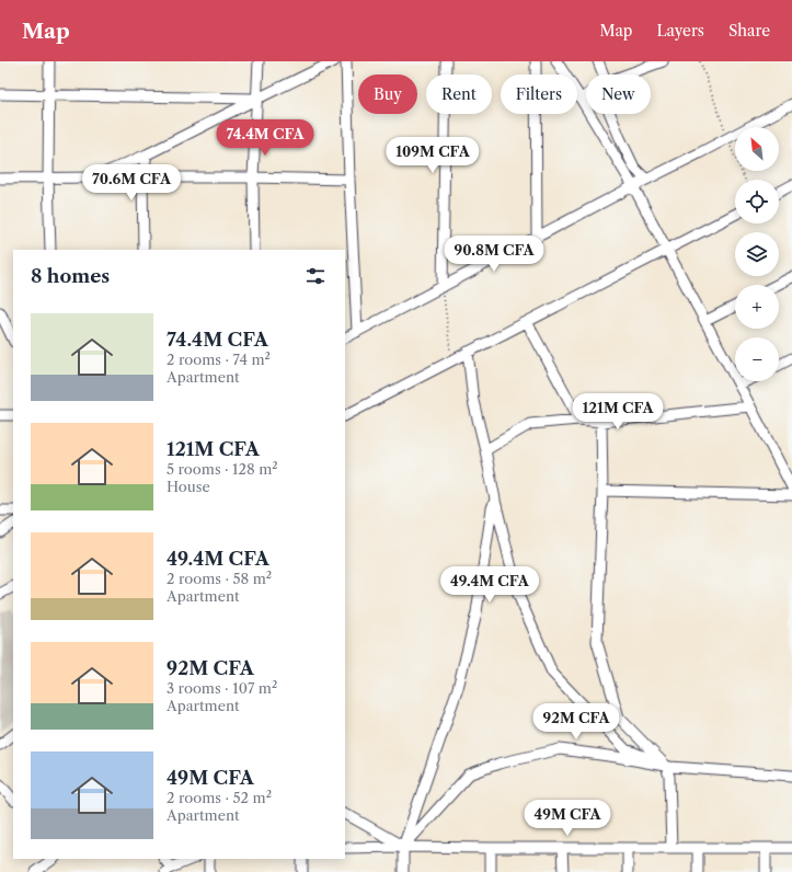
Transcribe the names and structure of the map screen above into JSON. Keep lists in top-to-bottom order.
{
  "north": "top left",
  "page": {
    "header": "Map",
    "nav": ["Map", "Layers", "Share"],
    "chip": [
      "Buy",
      "Rent",
      "Filters",
      "New"
    ],
    "price": [
      "74.4M CFA",
      "109M CFA",
      "70.6M CFA",
      "90.8M CFA",
      "121M CFA",
      "49.4M CFA",
      "92M CFA",
      "49M CFA"
    ],
    "map_buttons": ["+", "−"],
    "heading": "8 homes",
    "list": [
      {
        "name": "74.4M CFA",
        "note": "2 rooms · 74 m² · Apartment"
      },
      {
        "name": "121M CFA",
        "note": "5 rooms · 128 m² · House"
      },
      {
        "name": "49.4M CFA",
        "note": "2 rooms · 58 m² · Apartment"
      },
      {
        "name": "92M CFA",
        "note": "3 rooms · 107 m² · Apartment"
      },
      {
        "name": "49M CFA",
        "note": "2 rooms · 52 m² · Apartment"
      }
    ]
  }
}
